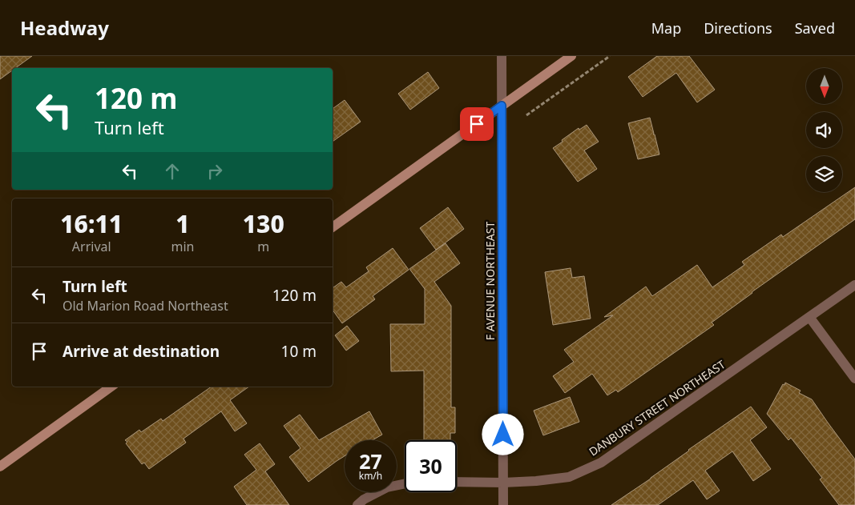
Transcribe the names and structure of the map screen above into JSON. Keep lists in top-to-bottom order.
{
  "streets": {
    "street": ["F AVENUE NORTHEAST", "DANBURY STREET NORTHEAST"]
  },
  "crossings": [
    ["F AVENUE NORTHEAST", "DANBURY STREET NORTHEAST"]
  ],
  "north": "bottom",
  "page": {
    "header": "Headway",
    "nav": ["Map", "Directions", "Saved"],
    "turn": ["120 m", "Turn left"],
    "eta": [
      "16:11",
      "Arrival",
      "1",
      "min",
      "130",
      "m"
    ],
    "list": [
      {
        "name": "Turn left",
        "note": "Old Marion Road Northeast",
        "value": "120 m"
      },
      {
        "name": "Arrive at destination",
        "value": "10 m"
      }
    ],
    "speed": "27 km/h",
    "limit": "30"
  }
}
